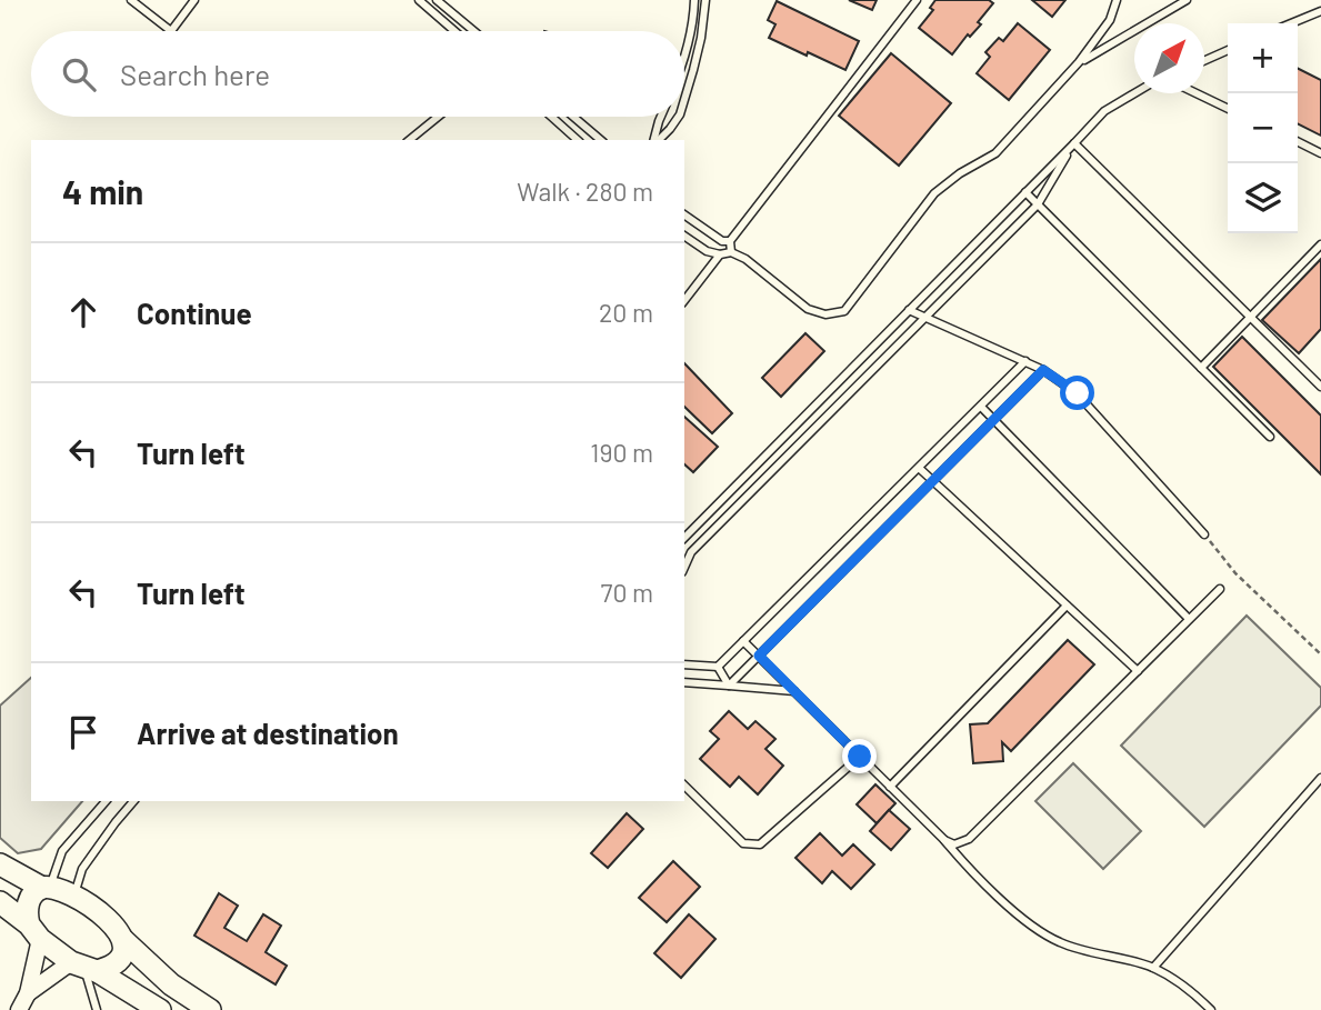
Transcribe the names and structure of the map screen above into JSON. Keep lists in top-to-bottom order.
{
  "north": "top right",
  "page": {
    "map_buttons": ["+", "−"],
    "search": "Search here",
    "heading": ["4 min", "Walk · 280 m"],
    "list": [
      ["Continue", "20 m"],
      ["Turn left", "190 m"],
      ["Turn left", "70 m"],
      "Arrive at destination"
    ]
  }
}
